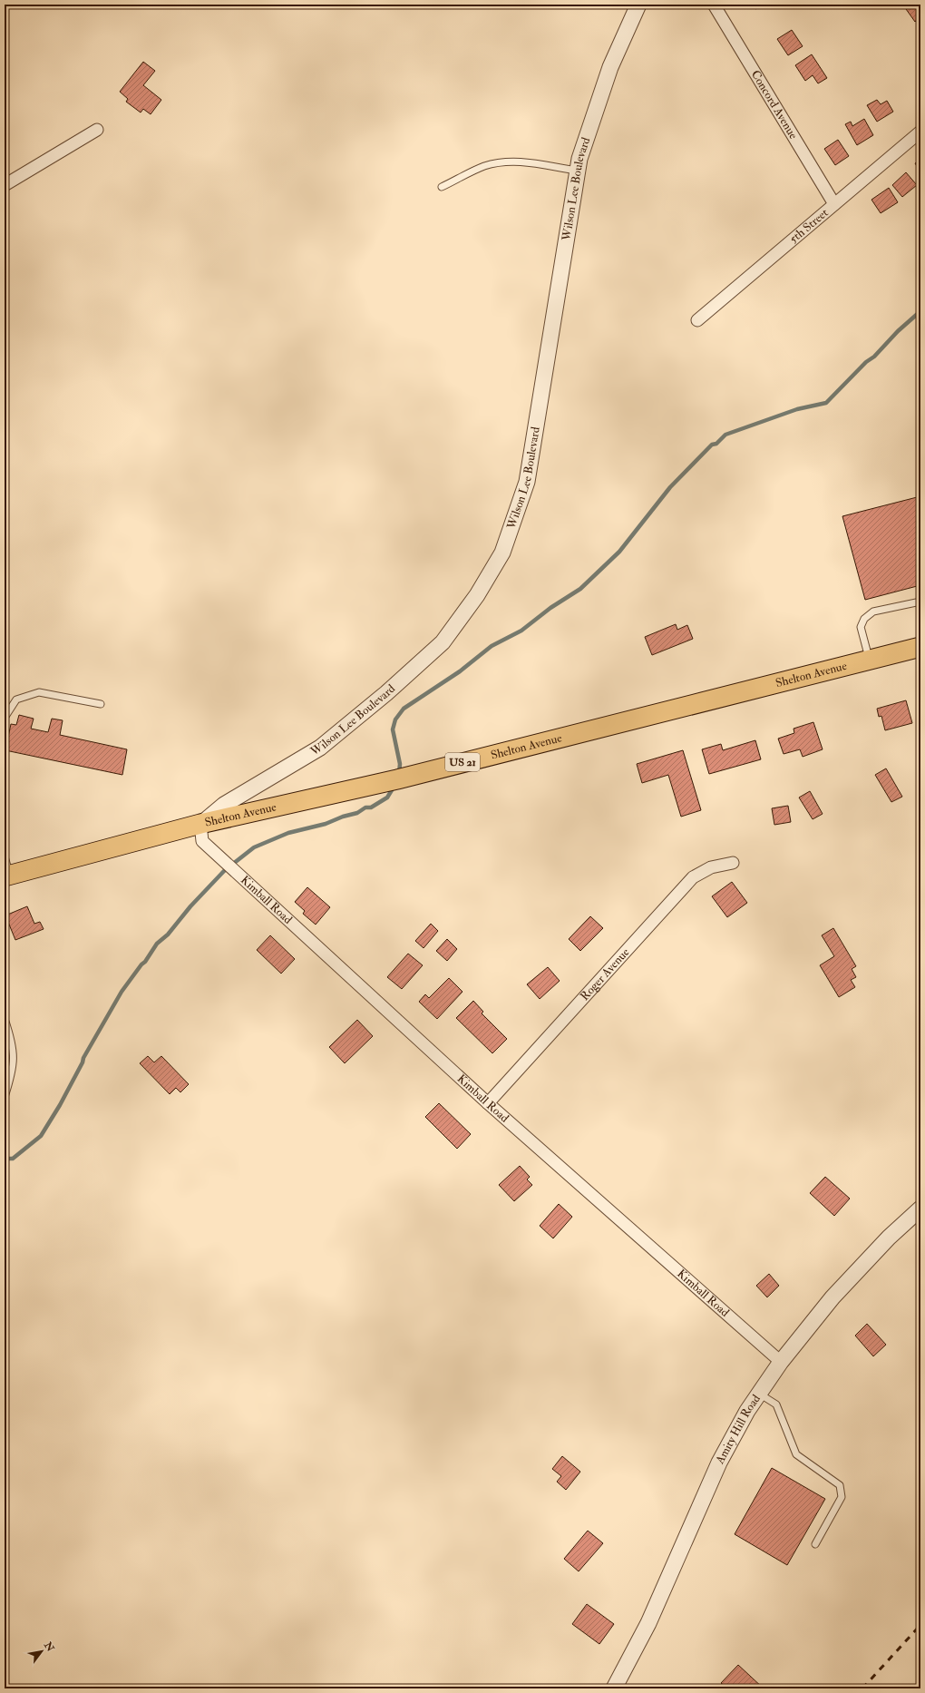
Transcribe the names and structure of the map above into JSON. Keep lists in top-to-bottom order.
{
  "streets": {
    "main road": ["Shelton Avenue", "US 21"],
    "street": [
      "Concord Avenue",
      "Wilson Lee Boulevard",
      "5th Street",
      "Kimball Road",
      "Roger Avenue",
      "Amity Hill Road"
    ]
  },
  "crossings": [
    ["Concord Avenue", "5th Street"],
    ["Wilson Lee Boulevard", "Shelton Avenue"],
    ["Wilson Lee Boulevard", "Kimball Road"],
    ["Shelton Avenue", "Kimball Road"],
    ["Kimball Road", "Roger Avenue"],
    ["Kimball Road", "Amity Hill Road"]
  ],
  "north": "top right"
}
